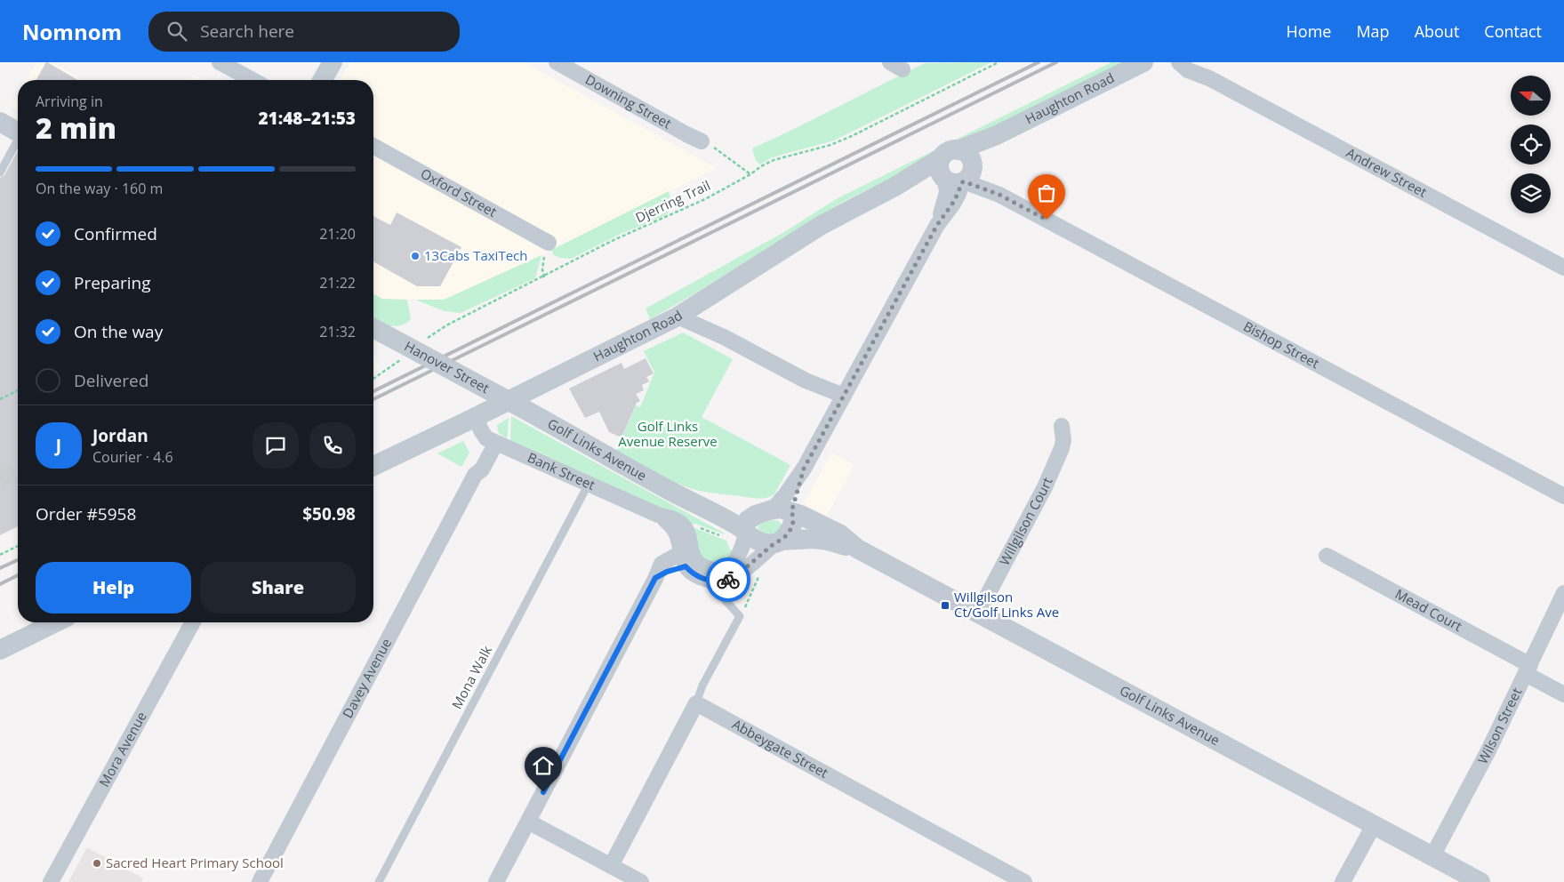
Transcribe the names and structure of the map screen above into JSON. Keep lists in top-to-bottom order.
{
  "streets": {
    "street": [
      "Haughton Road",
      "Downing Street",
      "Andrew Street",
      "Oxford Street",
      "Bishop Street",
      "Hanover Street",
      "Golf Links Avenue",
      "Bank Street",
      "Willgilson Court",
      "Mead Court",
      "Davey Avenue",
      "Wilson Street",
      "Abbeygate Street",
      "Mora Avenue"
    ],
    "lane": ["Mona Walk"],
    "path": ["Djerring Trail"]
  },
  "crossings": [
    ["Haughton Road", "Bishop Street"],
    ["Hanover Street", "Golf Links Avenue"],
    ["Golf Links Avenue", "Willgilson Court"],
    ["Golf Links Avenue", "Wilson Street"],
    ["Bank Street", "Mona Walk"],
    ["Bank Street", "Davey Avenue"],
    ["Mead Court", "Wilson Street"]
  ],
  "parks": ["Golf Links Avenue Reserve"],
  "places": {
    "other": ["13Cabs TaxiTech", "Sacred Heart Primary School"],
    "transit": ["Willgilson Ct/Golf Links Ave"]
  },
  "north": "left",
  "page": {
    "header": "Nomnom",
    "search": "Search here",
    "nav": [
      "Home",
      "Map",
      "About",
      "Contact"
    ],
    "heading": ["2 min", "Arriving in", "21:48–21:53"],
    "panel": [
      "Jordan",
      "Courier · 4.6",
      "Order #5958",
      "$50.98"
    ],
    "bar": "On the way · 160 m",
    "list": [
      ["Confirmed", "21:20"],
      ["Preparing", "21:22"],
      ["On the way", "21:32"],
      "Delivered"
    ],
    "round": "J",
    "buttons": ["Help", "Share"]
  }
}
